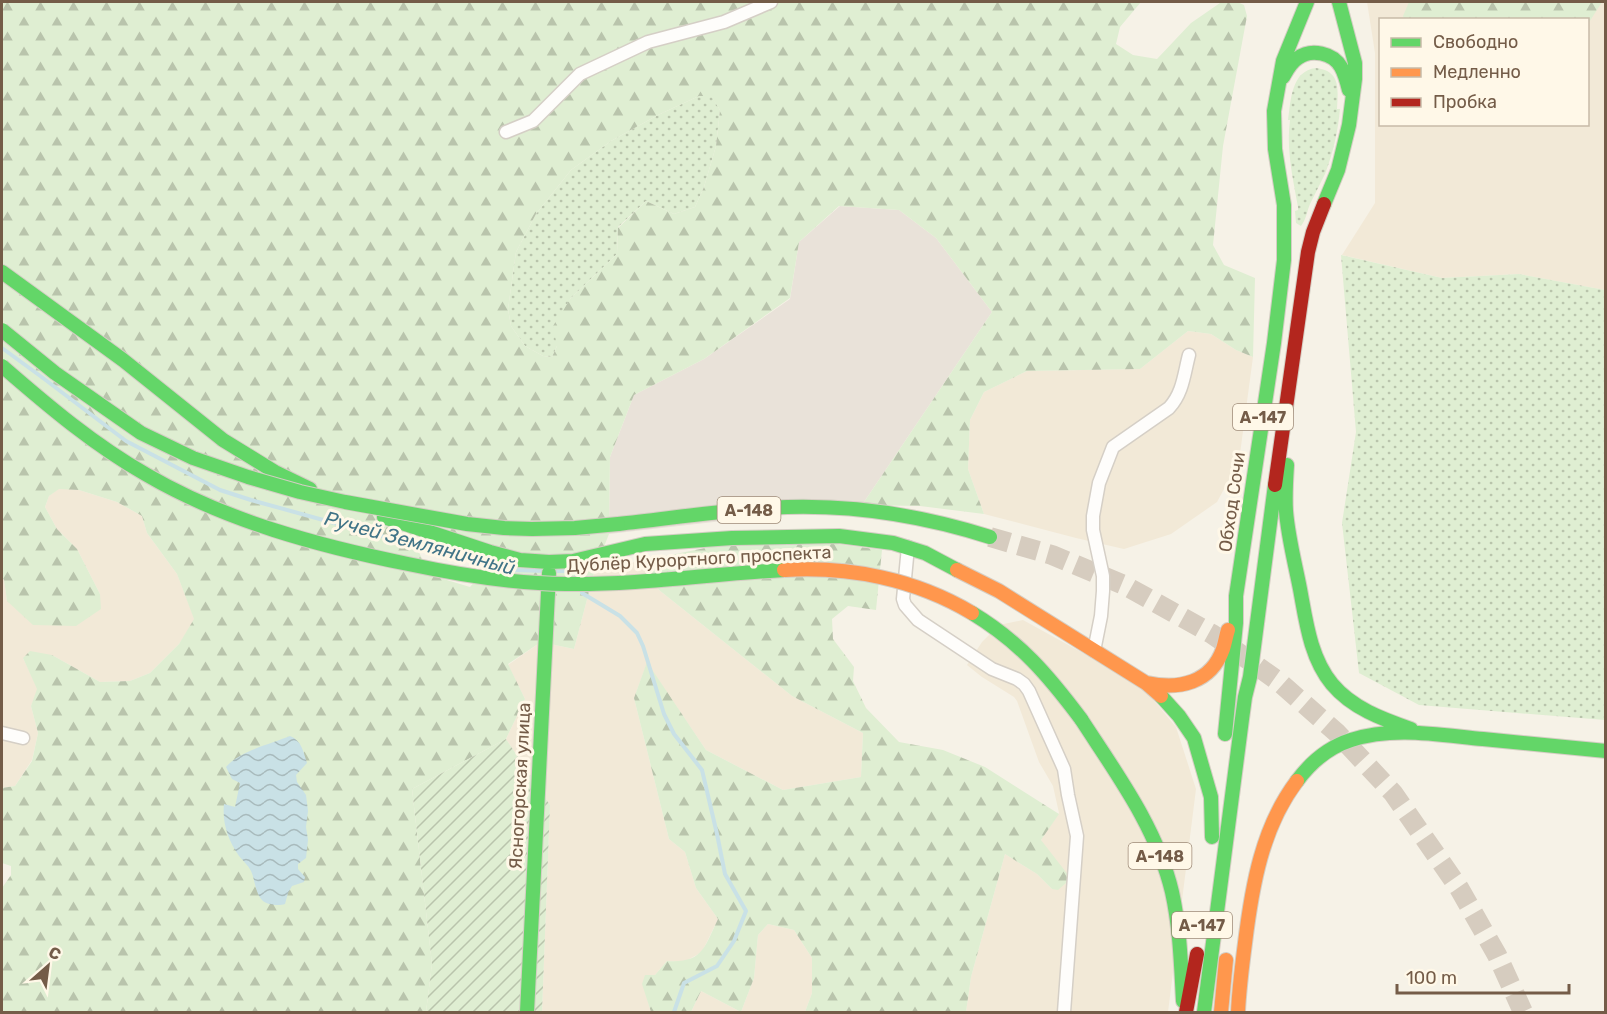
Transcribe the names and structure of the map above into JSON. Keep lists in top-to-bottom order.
{
  "streets": {
    "main road": [
      "А-147",
      "Обход Сочи",
      "А-148",
      "Дублёр Курортного проспекта",
      "Ясногорская улица"
    ]
  },
  "crossings": [
    ["А-147", "Обход Сочи"],
    ["А-147", "Дублёр Курортного проспекта"]
  ],
  "water": ["Ручей Земляничный"],
  "legend": ["Свободно", "Медленно", "Пробка"],
  "scale_bar": "100 m",
  "north": "top right"
}
